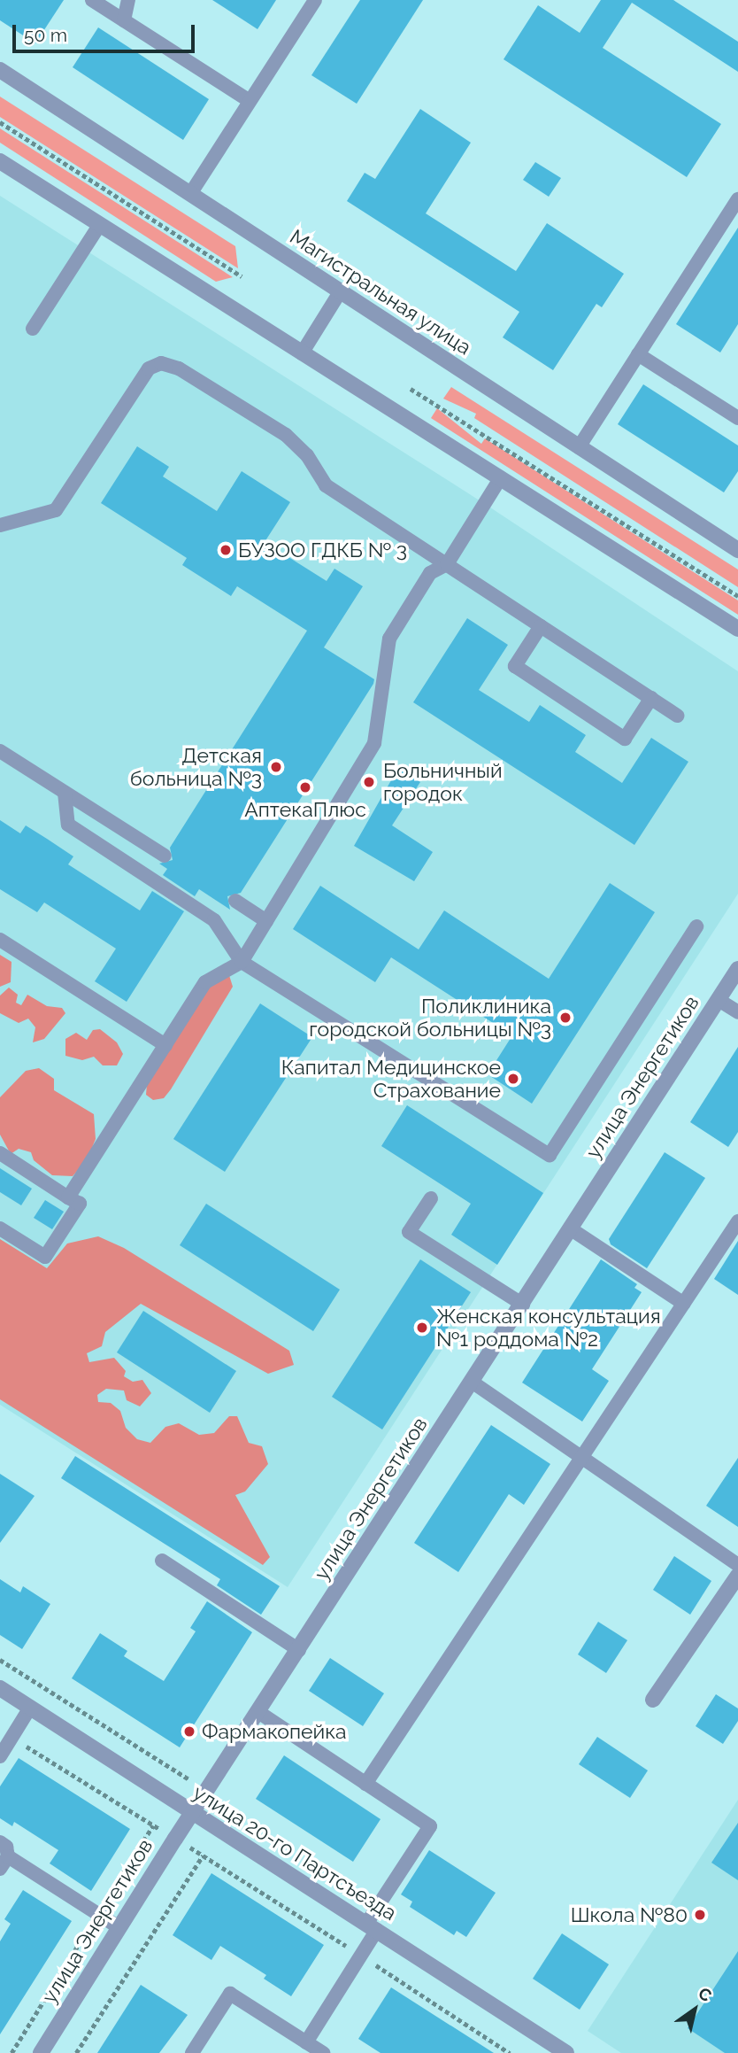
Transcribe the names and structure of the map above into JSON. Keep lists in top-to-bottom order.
{
  "streets": {
    "street": ["Магистральная улица", "улица Энергетиков", "улица 20-го Партсъезда"]
  },
  "crossings": [
    ["улица Энергетиков", "улица 20-го Партсъезда"]
  ],
  "places": [
    "БУЗОО ГДКБ № 3",
    "Детская больница №3",
    "Больничный городок",
    "АптекаПлюс",
    "Поликлиника городской больницы №3",
    "Капитал Медицинское Страхование",
    "Женская консультация №1 роддома №2",
    "Фармакопейка",
    "Школа №80"
  ],
  "scale_bar": "50 m",
  "north": "top right"
}
